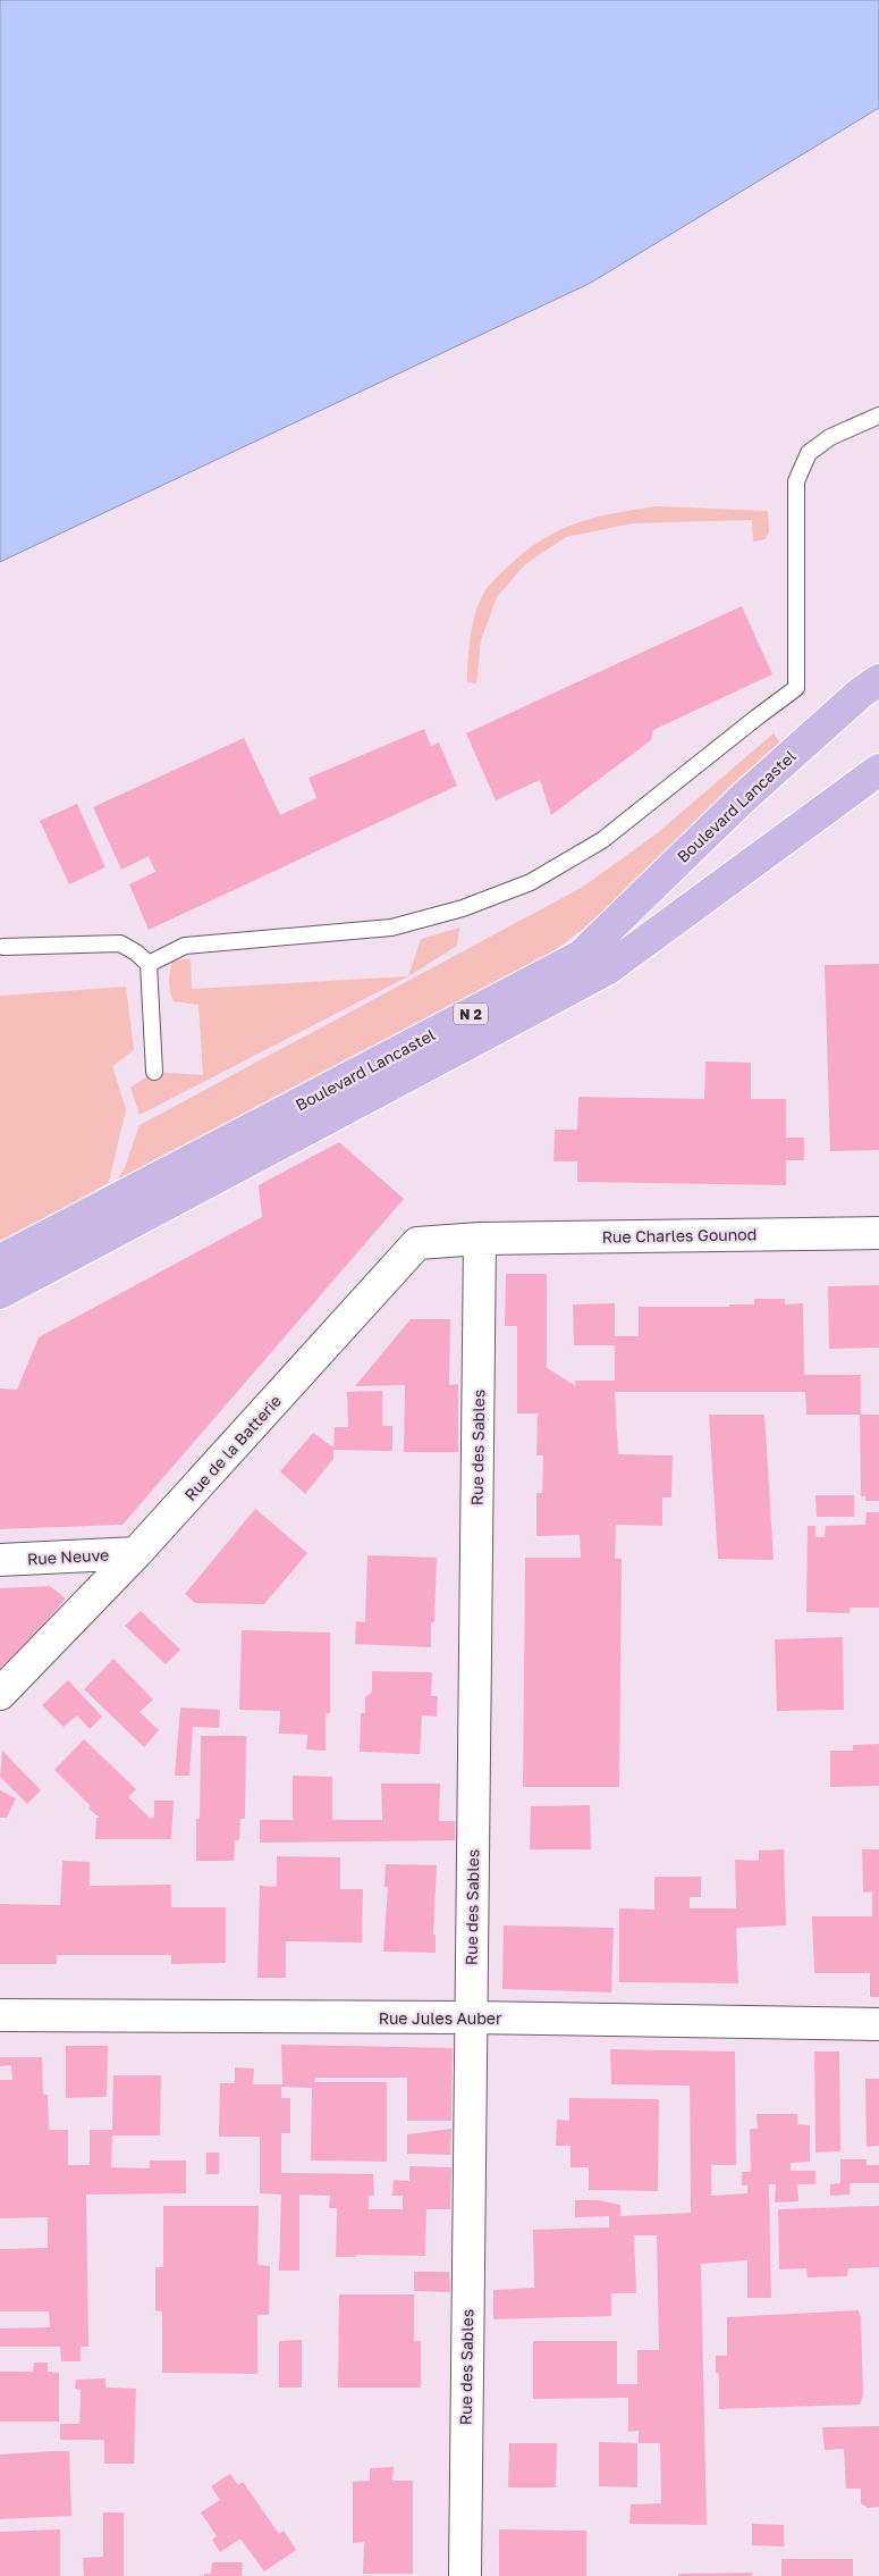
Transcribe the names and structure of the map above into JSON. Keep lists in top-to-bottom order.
{
  "streets": {
    "main road": ["Boulevard Lancastel", "N 2"],
    "street": [
      "Rue Charles Gounod",
      "Rue de la Batterie",
      "Rue des Sables",
      "Rue Neuve",
      "Rue Jules Auber"
    ]
  },
  "crossings": [
    ["Rue Charles Gounod", "Rue de la Batterie"],
    ["Rue Charles Gounod", "Rue des Sables"],
    ["Rue de la Batterie", "Rue des Sables"],
    ["Rue de la Batterie", "Rue Neuve"],
    ["Rue des Sables", "Rue Jules Auber"]
  ]
}
